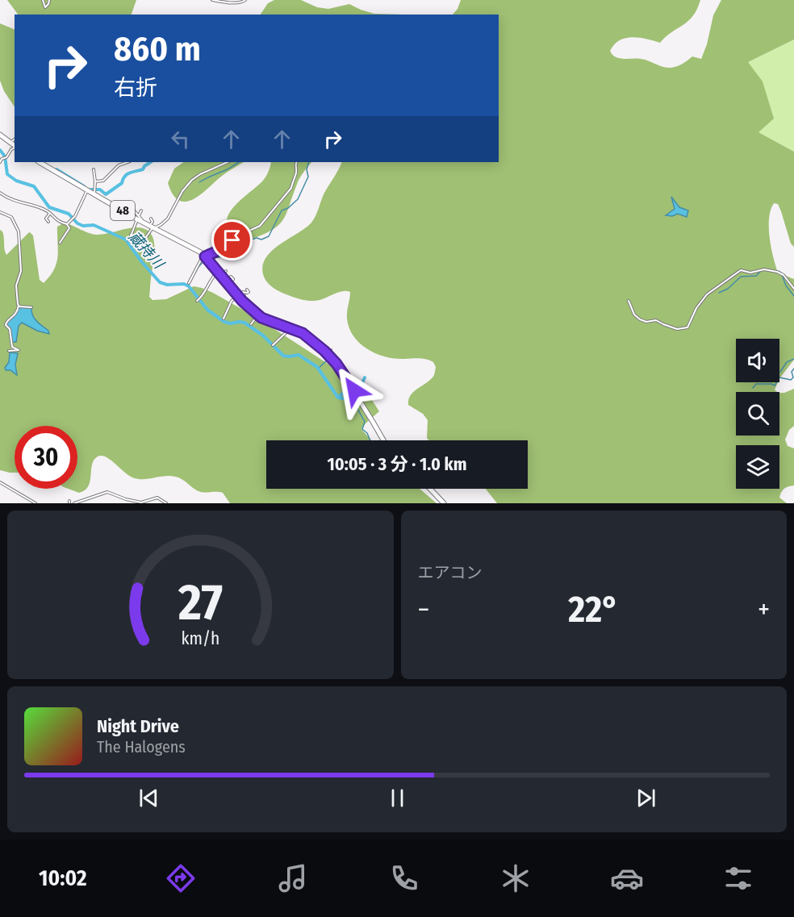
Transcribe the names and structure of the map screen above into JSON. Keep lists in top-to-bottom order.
{
  "streets": {
    "main road": ["48"]
  },
  "water": ["蔵持川"],
  "page": {
    "turn": ["860 m", "右折"],
    "limit": "30",
    "trip": "10:05 · 3 分 · 1.0 km",
    "tile": "エアコン",
    "heat": ["−", "22°", "+"],
    "song": ["Night Drive", "The Halogens"],
    "tabs": "10:02",
    "gauge": ["27", "km/h"]
  }
}
